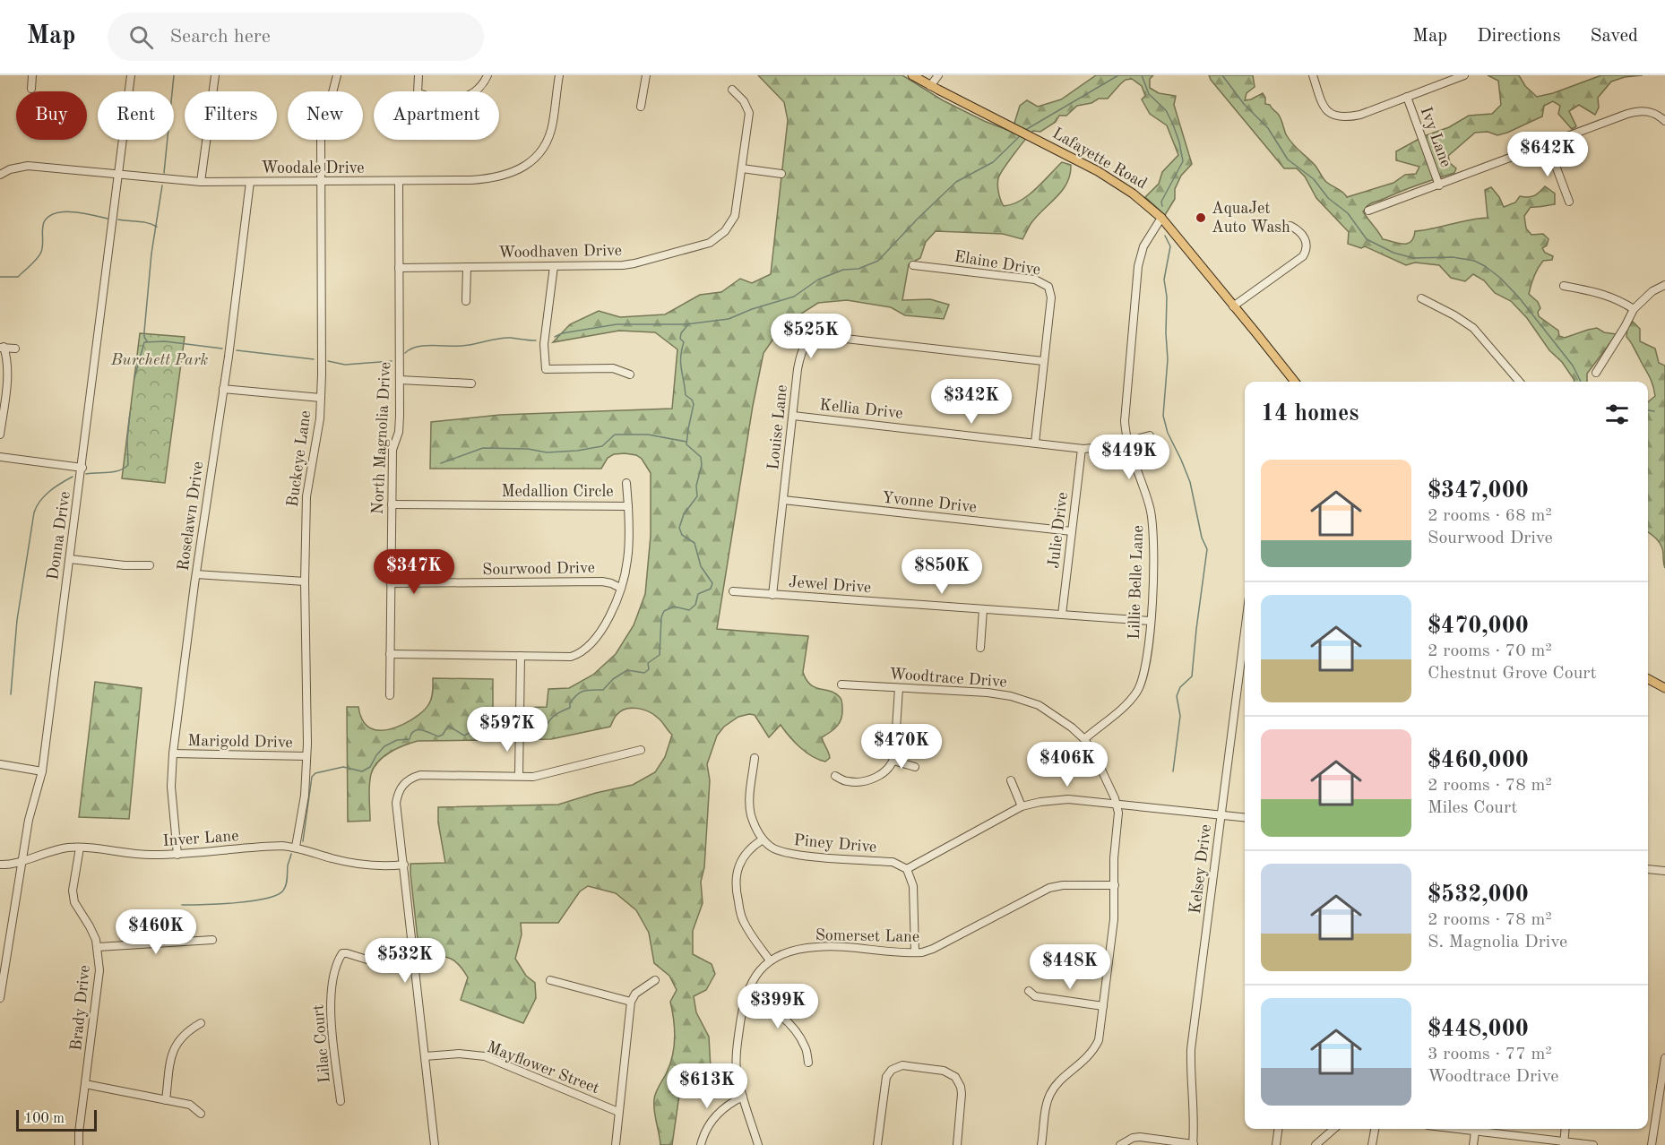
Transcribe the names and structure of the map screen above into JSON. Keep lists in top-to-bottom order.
{
  "streets": {
    "main road": ["Lafayette Road"],
    "street": [
      "Ivy Lane",
      "Woodale Drive",
      "Woodhaven Drive",
      "Elaine Drive",
      "Kellia Drive",
      "Louise Lane",
      "North Magnolia Drive",
      "Buckeye Lane",
      "Medallion Circle",
      "Yvonne Drive",
      "Roselawn Drive",
      "Julie Drive",
      "Donna Drive",
      "Sourwood Drive",
      "Lillie Belle Lane",
      "Jewel Drive",
      "Woodtrace Drive",
      "Marigold Drive",
      "Inver Lane",
      "Piney Drive",
      "Kelsey Drive",
      "Somerset Lane",
      "Brady Drive",
      "Lilac Court",
      "Mayflower Street"
    ]
  },
  "crossings": [
    ["Lafayette Road", "Lillie Belle Lane"],
    ["Woodale Drive", "North Magnolia Drive"],
    ["Woodale Drive", "Buckeye Lane"],
    ["Woodale Drive", "Roselawn Drive"],
    ["Woodale Drive", "Donna Drive"],
    ["Woodhaven Drive", "North Magnolia Drive"],
    ["Elaine Drive", "Kellia Drive"],
    ["Elaine Drive", "Louise Lane"],
    ["Kellia Drive", "Louise Lane"],
    ["Kellia Drive", "Julie Drive"],
    ["Kellia Drive", "Lillie Belle Lane"],
    ["Louise Lane", "Yvonne Drive"],
    ["Louise Lane", "Jewel Drive"],
    ["North Magnolia Drive", "Medallion Circle"],
    ["North Magnolia Drive", "Sourwood Drive"],
    ["Buckeye Lane", "Marigold Drive"],
    ["Buckeye Lane", "Inver Lane"],
    ["Medallion Circle", "Sourwood Drive"],
    ["Yvonne Drive", "Julie Drive"],
    ["Roselawn Drive", "Marigold Drive"],
    ["Roselawn Drive", "Inver Lane"],
    ["Julie Drive", "Jewel Drive"],
    ["Donna Drive", "Inver Lane"],
    ["Lillie Belle Lane", "Jewel Drive"],
    ["Lillie Belle Lane", "Woodtrace Drive"],
    ["Woodtrace Drive", "Somerset Lane"],
    ["Inver Lane", "Brady Drive"]
  ],
  "parks": ["Burchett Park"],
  "places": ["AquaJet Auto Wash"],
  "scale_bar": "100 m",
  "page": {
    "header": "Map",
    "search": "Search here",
    "nav": ["Map", "Directions", "Saved"],
    "chip": [
      "Buy",
      "Rent",
      "Filters",
      "New",
      "Apartment"
    ],
    "price": [
      "$642K",
      "$525K",
      "$342K",
      "$449K",
      "$347K",
      "$850K",
      "$597K",
      "$470K",
      "$406K",
      "$460K",
      "$532K",
      "$448K",
      "$399K",
      "$613K"
    ],
    "heading": "14 homes",
    "list": [
      {
        "name": "$347,000",
        "note": "2 rooms · 68 m² · Sourwood Drive"
      },
      {
        "name": "$470,000",
        "note": "2 rooms · 70 m² · Chestnut Grove Court"
      },
      {
        "name": "$460,000",
        "note": "2 rooms · 78 m² · Miles Court"
      },
      {
        "name": "$532,000",
        "note": "2 rooms · 78 m² · S. Magnolia Drive"
      },
      {
        "name": "$448,000",
        "note": "3 rooms · 77 m² · Woodtrace Drive"
      }
    ],
    "scale": "100 m"
  }
}
